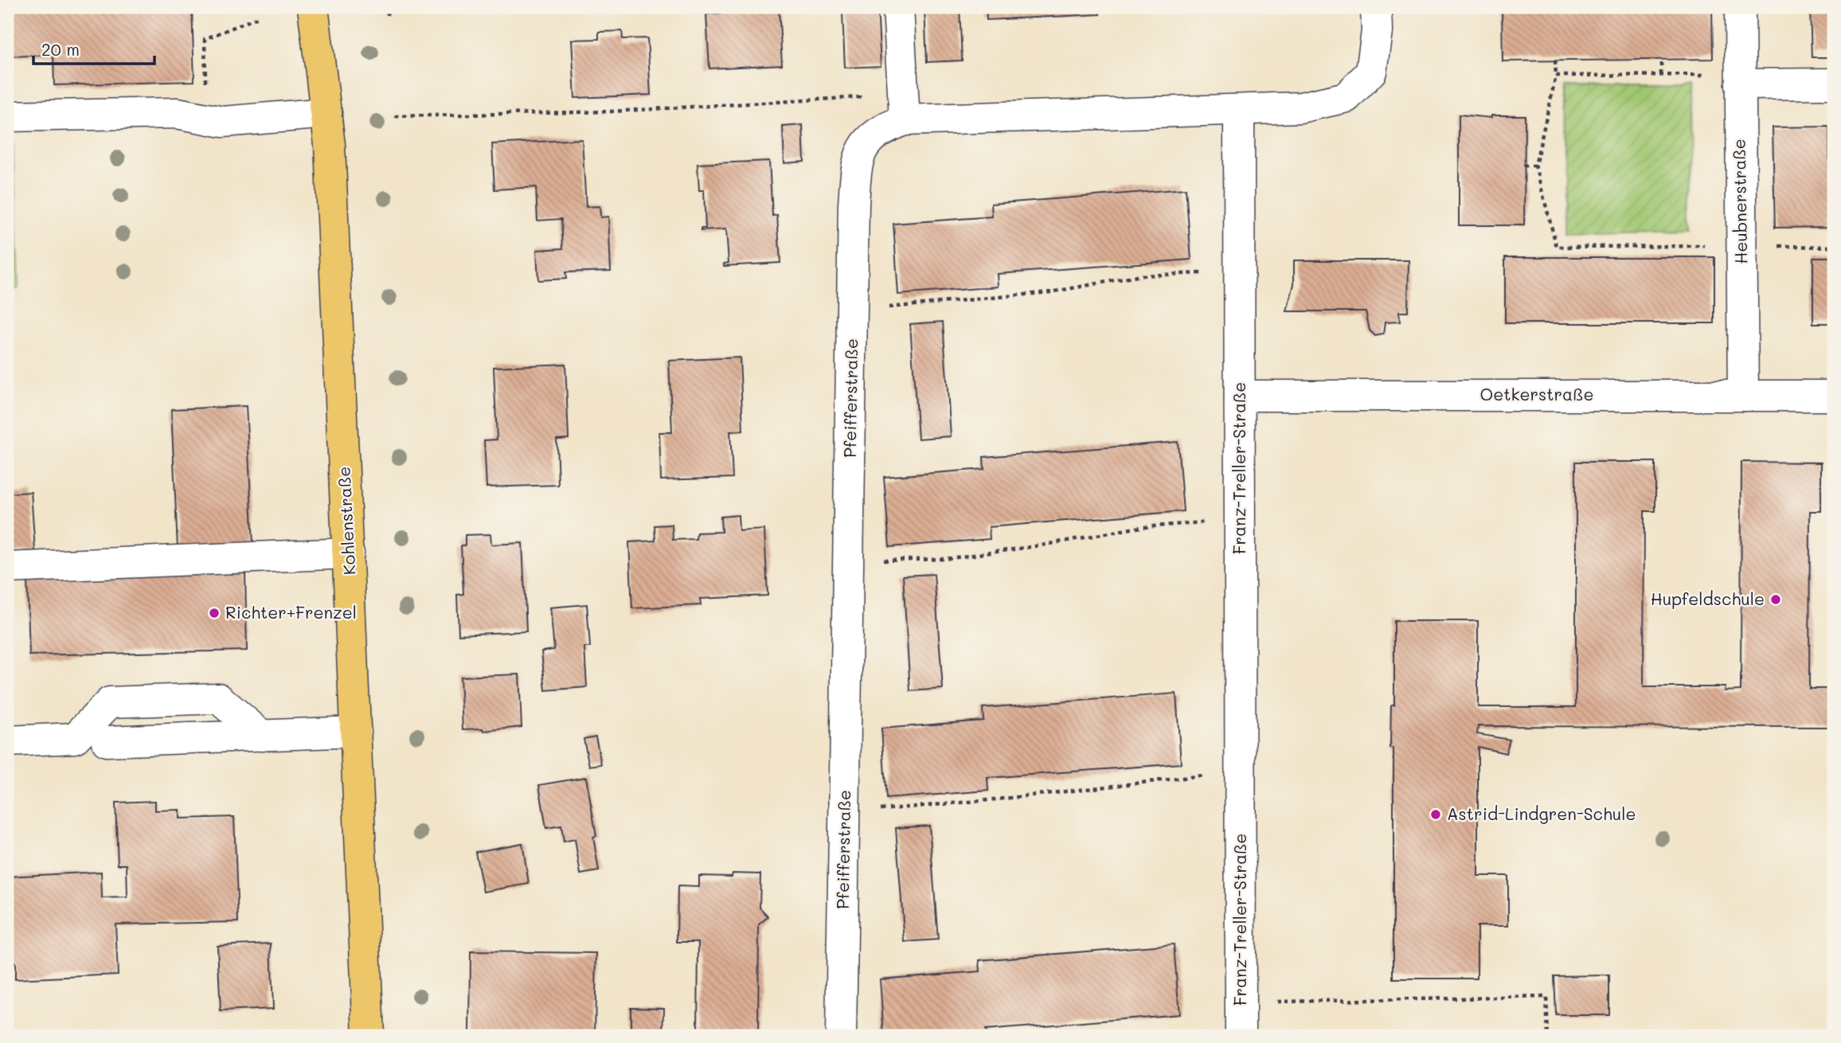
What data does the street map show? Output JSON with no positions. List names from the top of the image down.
{
  "streets": {
    "main road": ["Kohlenstraße"],
    "street": [
      "Heubnerstraße",
      "Oetkerstraße",
      "Pfeifferstraße",
      "Franz-Treller-Straße"
    ]
  },
  "crossings": [
    ["Heubnerstraße", "Oetkerstraße"],
    ["Oetkerstraße", "Franz-Treller-Straße"]
  ],
  "places": ["Hupfeldschule", "Richter+Frenzel", "Astrid-Lindgren-Schule"],
  "scale_bar": "20 m"
}
